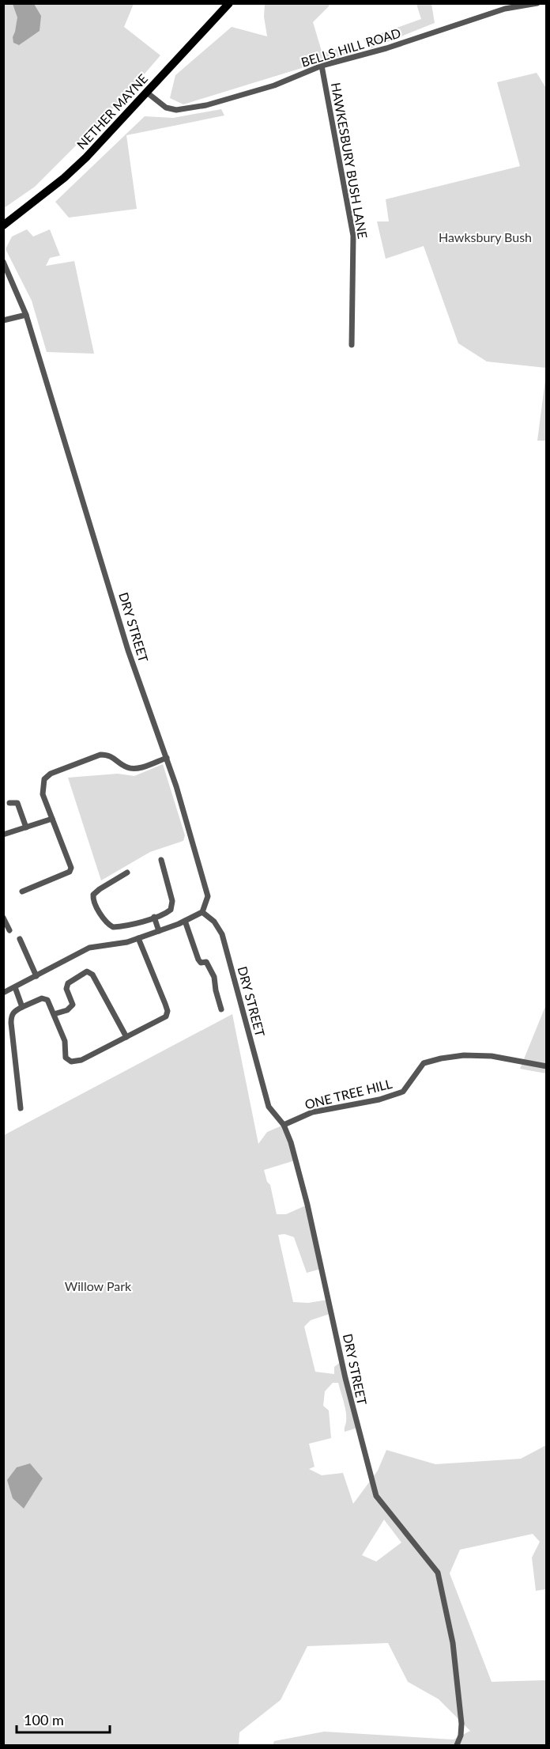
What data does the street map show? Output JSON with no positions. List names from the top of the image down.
{
  "streets": {
    "main road": ["NETHER MAYNE"],
    "street": [
      "BELLS HILL ROAD",
      "HAWKESBURY BUSH LANE",
      "DRY STREET",
      "ONE TREE HILL"
    ]
  },
  "crossings": [
    ["BELLS HILL ROAD", "NETHER MAYNE"],
    ["BELLS HILL ROAD", "HAWKESBURY BUSH LANE"],
    ["DRY STREET", "ONE TREE HILL"]
  ],
  "parks": ["Hawksbury Bush", "Willow Park"],
  "scale_bar": "100 m"
}
